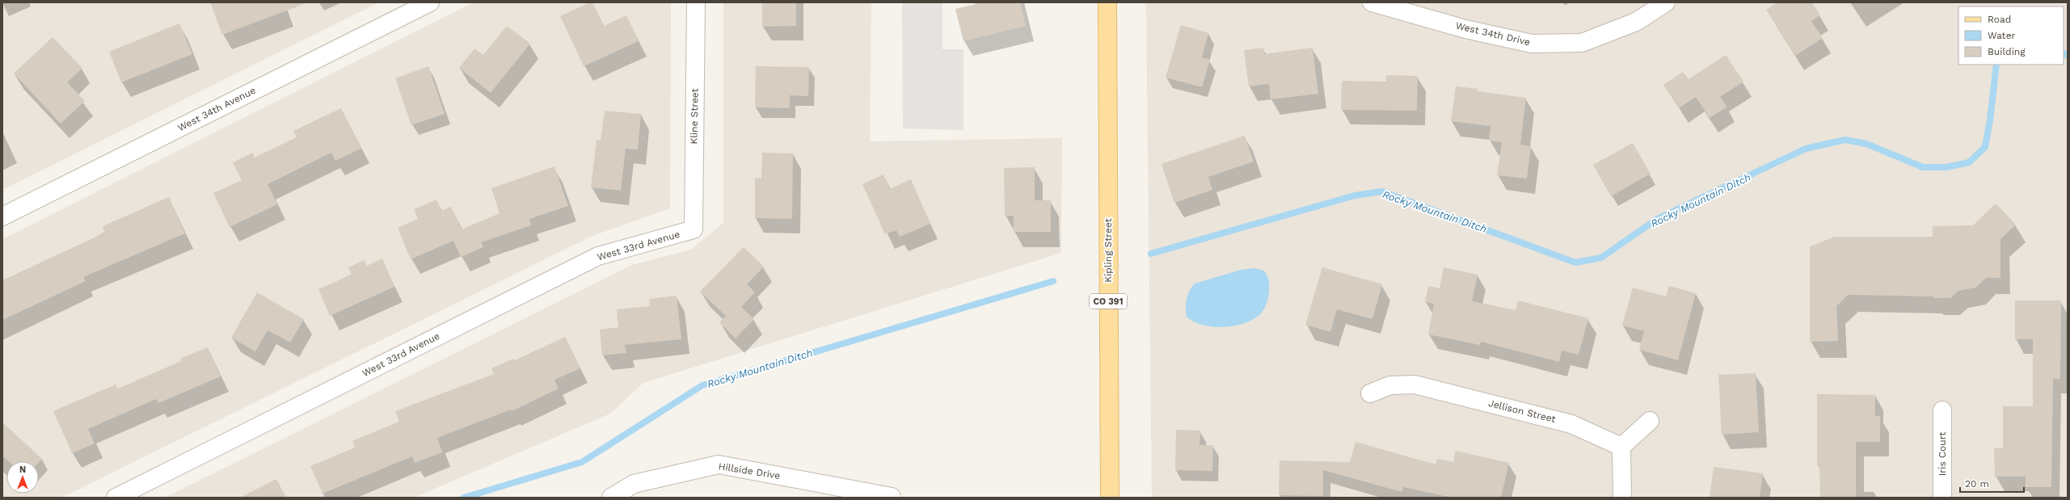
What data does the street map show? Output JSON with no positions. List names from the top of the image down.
{
  "streets": {
    "main road": ["Kipling Street", "CO 391"],
    "street": [
      "West 34th Drive",
      "West 34th Avenue",
      "Kline Street",
      "West 33rd Avenue",
      "Jellison Street",
      "Iris Court",
      "Hillside Drive"
    ]
  },
  "crossings": [
    ["Kline Street", "West 33rd Avenue"]
  ],
  "water": ["Rocky Mountain Ditch"],
  "legend": ["Road", "Water", "Building"],
  "scale_bar": "20 m",
  "north": "top"
}
